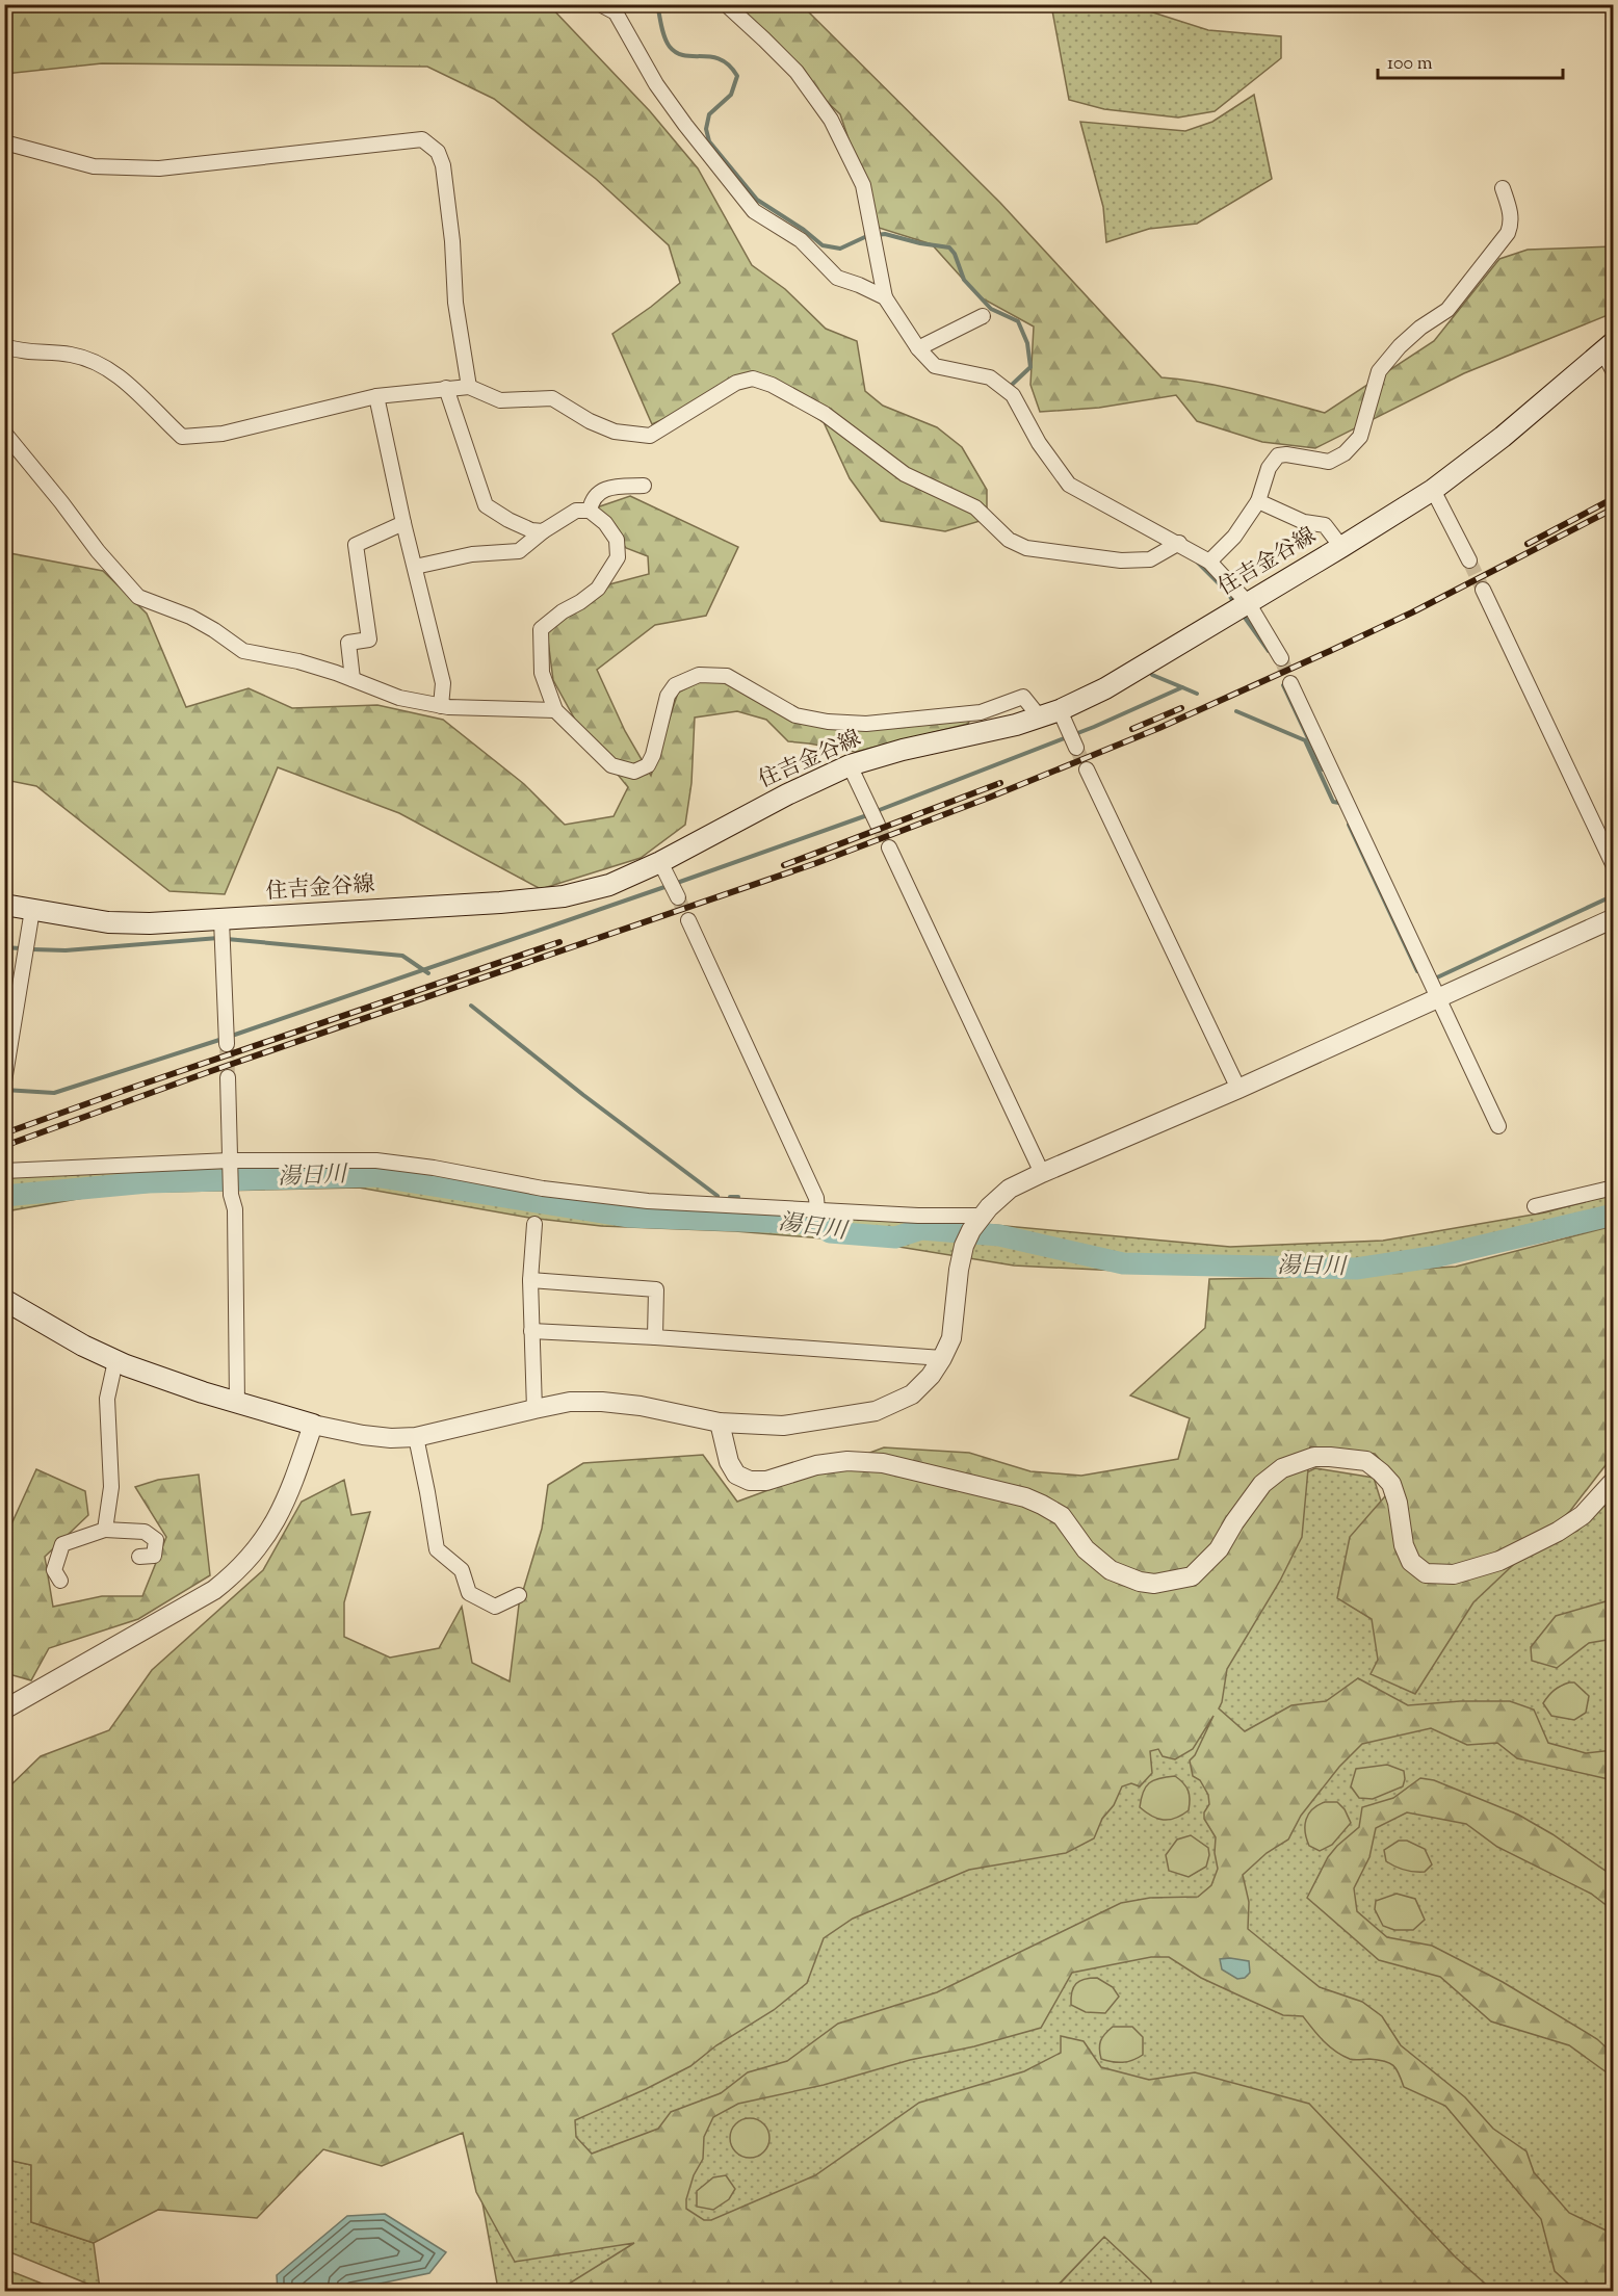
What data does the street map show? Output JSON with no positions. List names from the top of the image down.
{
  "streets": {
    "main road": ["住吉金谷線"]
  },
  "water": ["湯日川"],
  "scale_bar": "100 m"
}
